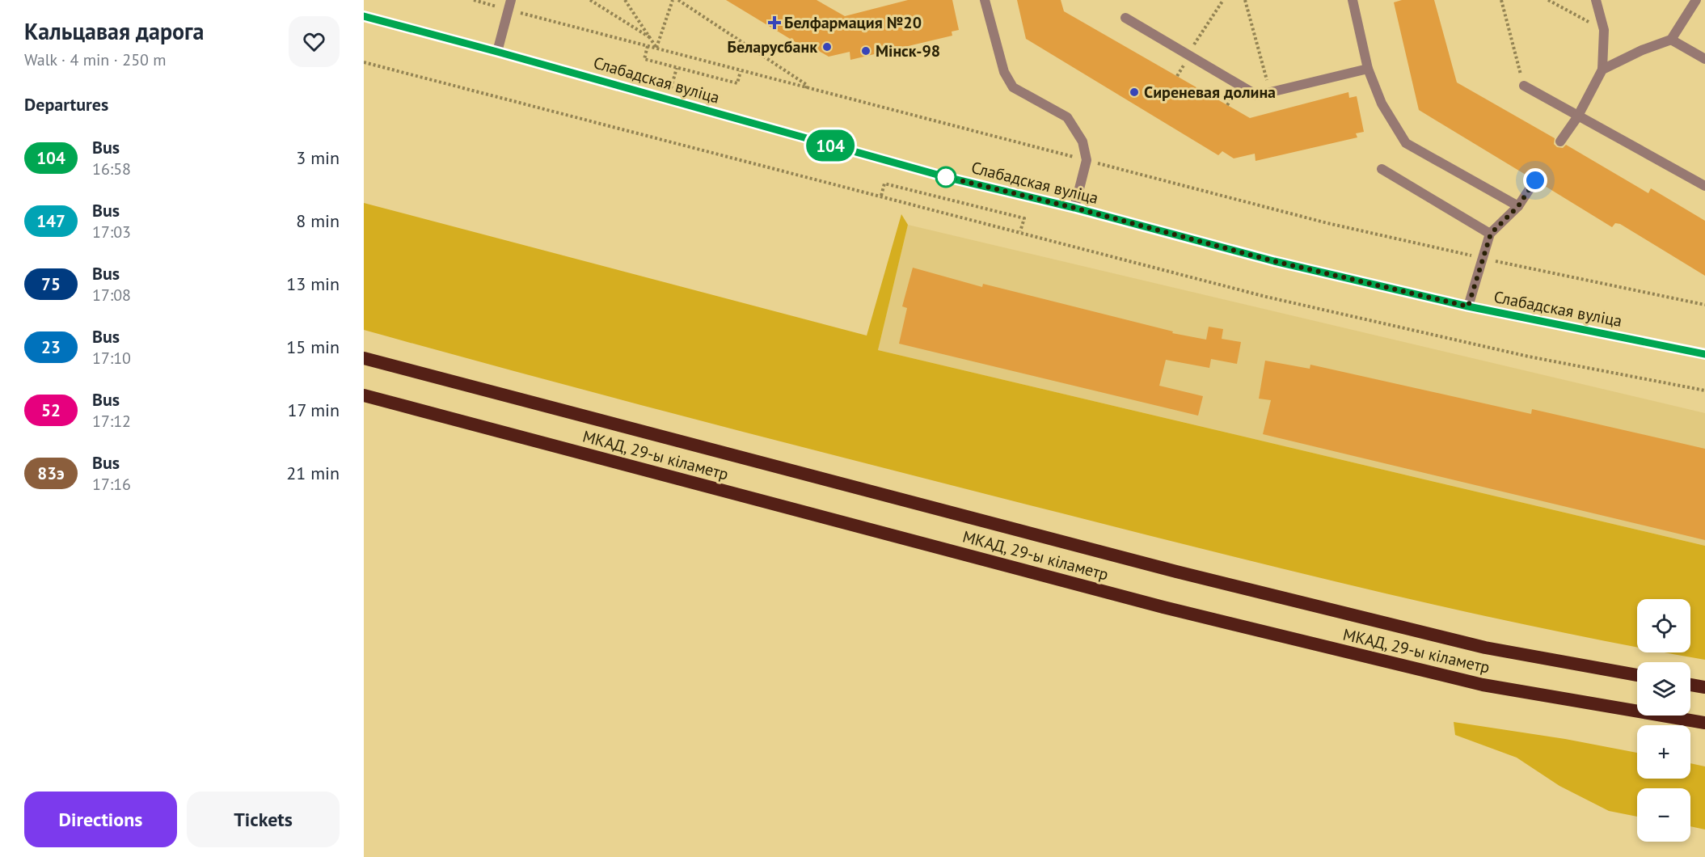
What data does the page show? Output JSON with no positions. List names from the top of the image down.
{
  "streets": {
    "highway": ["МКАД, 29-ы кіламетр"],
    "main road": ["Слабадская вуліца"]
  },
  "places": {
    "health": ["Белфармация №20"],
    "other": ["Беларусбанк", "Мінск-98", "Сиреневая долина"]
  },
  "lines": ["bus line 104"],
  "page": {
    "heading": [
      ["Кальцавая дарога", "Walk · 4 min · 250 m"],
      "Departures"
    ],
    "on_map": "104",
    "list": [
      {
        "mark": "104",
        "name": "Bus",
        "note": "16:58",
        "value": "3 min"
      },
      {
        "mark": "147",
        "name": "Bus",
        "note": "17:03",
        "value": "8 min"
      },
      {
        "mark": "75",
        "name": "Bus",
        "note": "17:08",
        "value": "13 min"
      },
      {
        "mark": "23",
        "name": "Bus",
        "note": "17:10",
        "value": "15 min"
      },
      {
        "mark": "52",
        "name": "Bus",
        "note": "17:12",
        "value": "17 min"
      },
      {
        "mark": "83э",
        "name": "Bus",
        "note": "17:16",
        "value": "21 min"
      }
    ],
    "map_buttons": ["+", "−"],
    "buttons": ["Directions", "Tickets"]
  }
}
